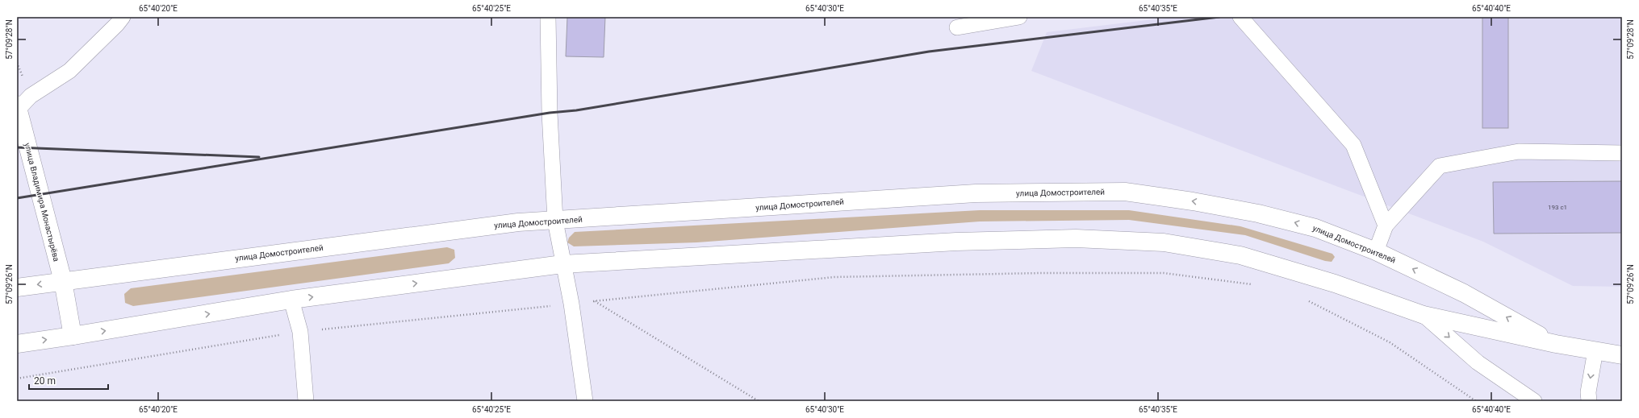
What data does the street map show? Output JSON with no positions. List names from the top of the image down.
{
  "streets": {
    "main road": ["улица Домостроителей", "улица Владимира Монастырёва"]
  },
  "crossings": [
    ["улица Домостроителей", "улица Владимира Монастырёва"]
  ],
  "house_numbers": ["193 с1"],
  "scale_bar": "20 m",
  "coordinates": [
    "65°40'20\"E",
    "65°40'25\"E",
    "65°40'30\"E",
    "65°40'35\"E",
    "65°40'40\"E",
    "57°09'28\"N",
    "57°09'26\"N"
  ]
}
